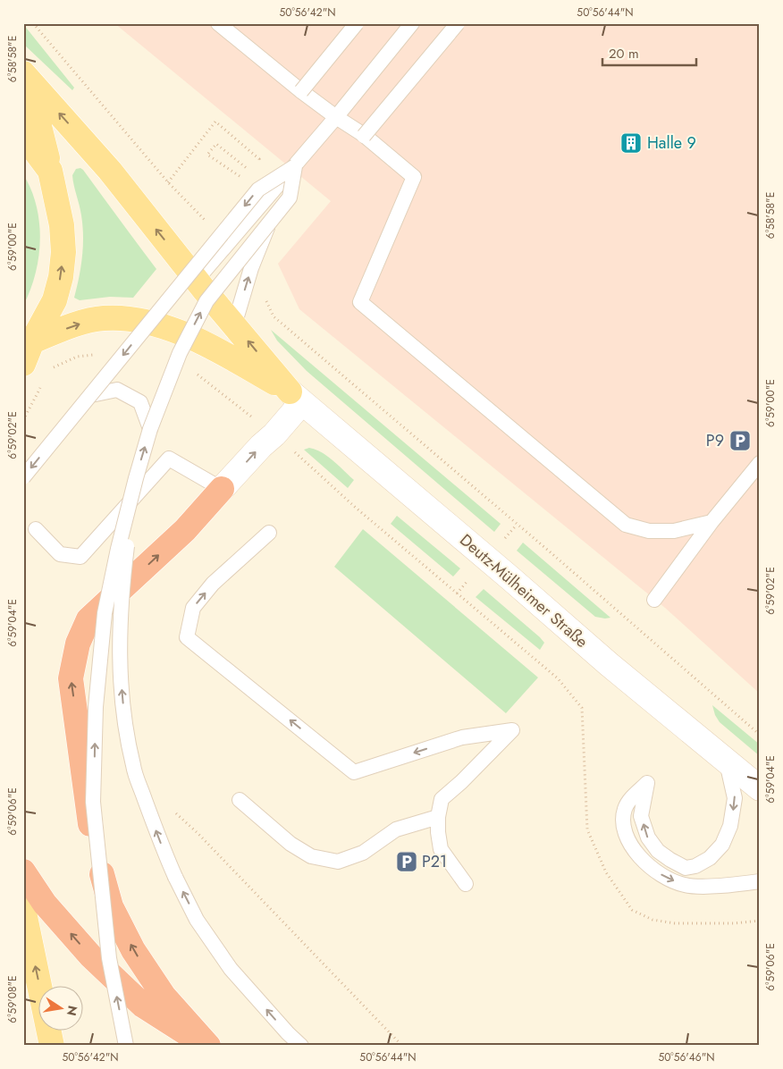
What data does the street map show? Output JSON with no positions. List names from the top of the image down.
{
  "streets": {
    "street": ["Deutz-Mülheimer Straße"]
  },
  "places": {
    "building": ["Halle 9"],
    "parking": ["P9", "P21"]
  },
  "scale_bar": "20 m",
  "north": "right",
  "coordinates": [
    "50°56'42\"N",
    "50°56'44\"N",
    "6°58'58\"E",
    "6°59'00\"E",
    "6°59'02\"E",
    "6°59'04\"E",
    "6°59'06\"E",
    "6°59'08\"E",
    "50°56'46\"N"
  ]
}
